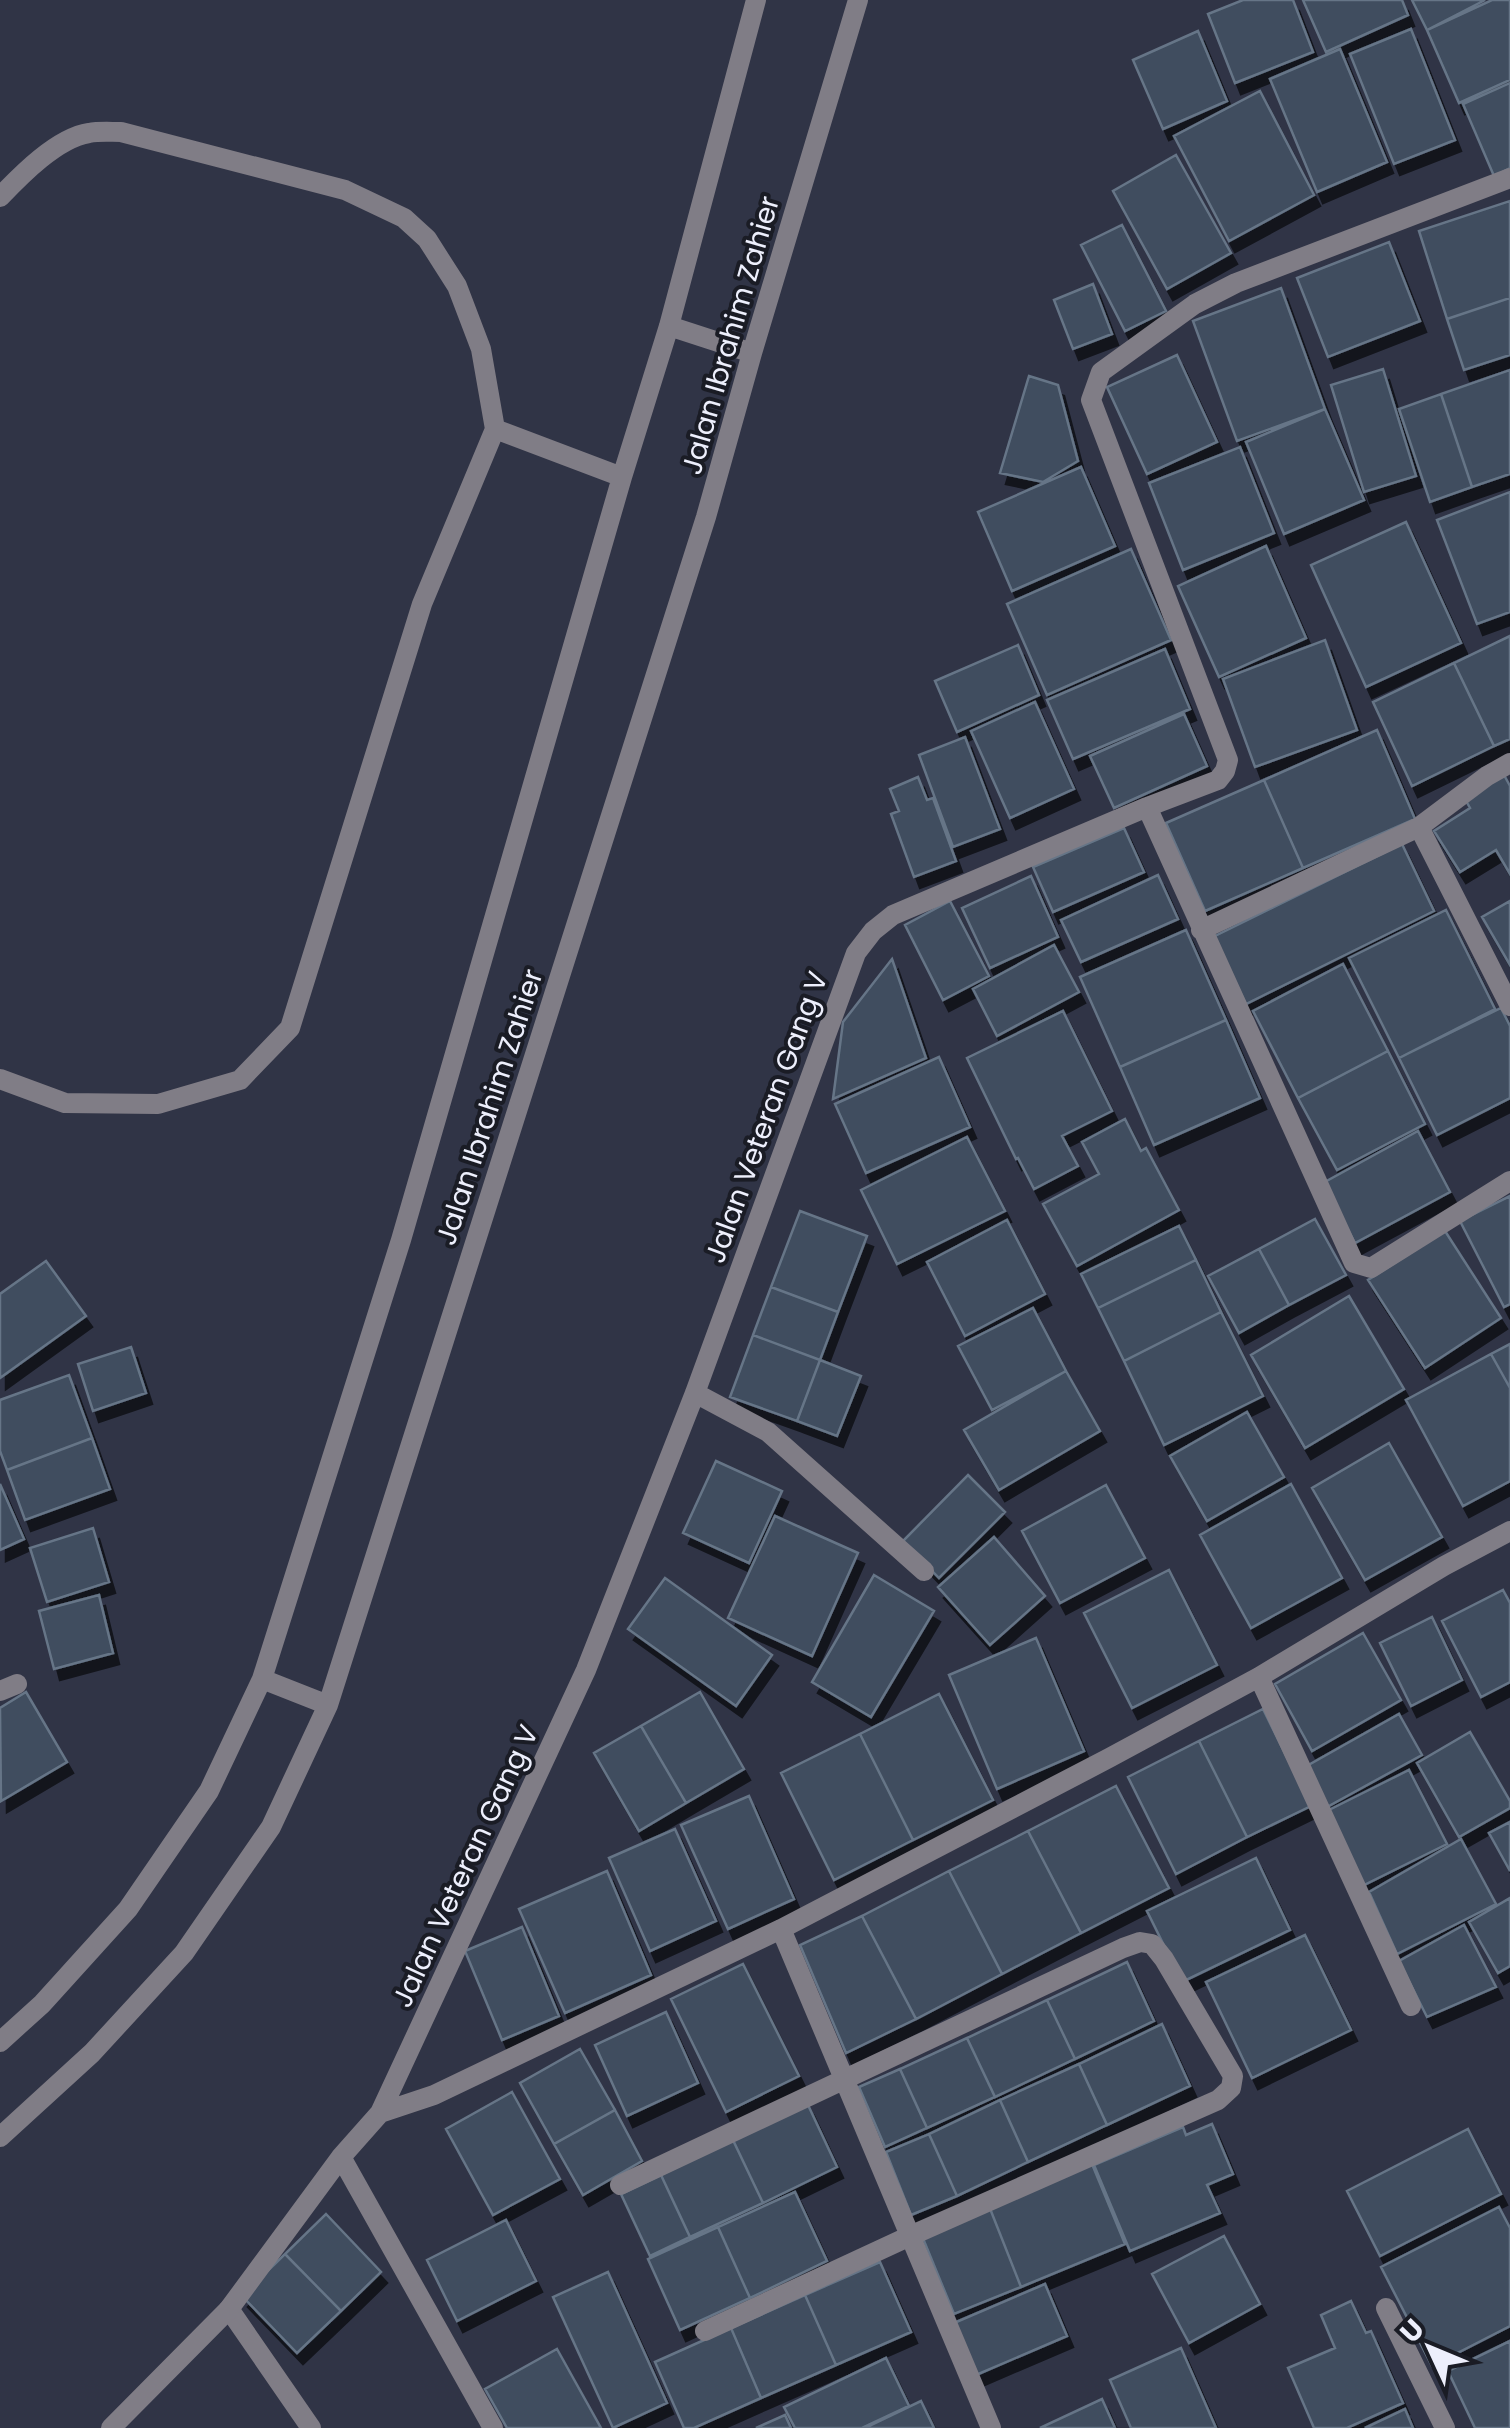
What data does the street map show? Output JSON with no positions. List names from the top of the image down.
{
  "streets": {
    "street": ["Jalan Ibrahim Zahier", "Jalan Veteran Gang V"]
  },
  "north": "top left"
}
